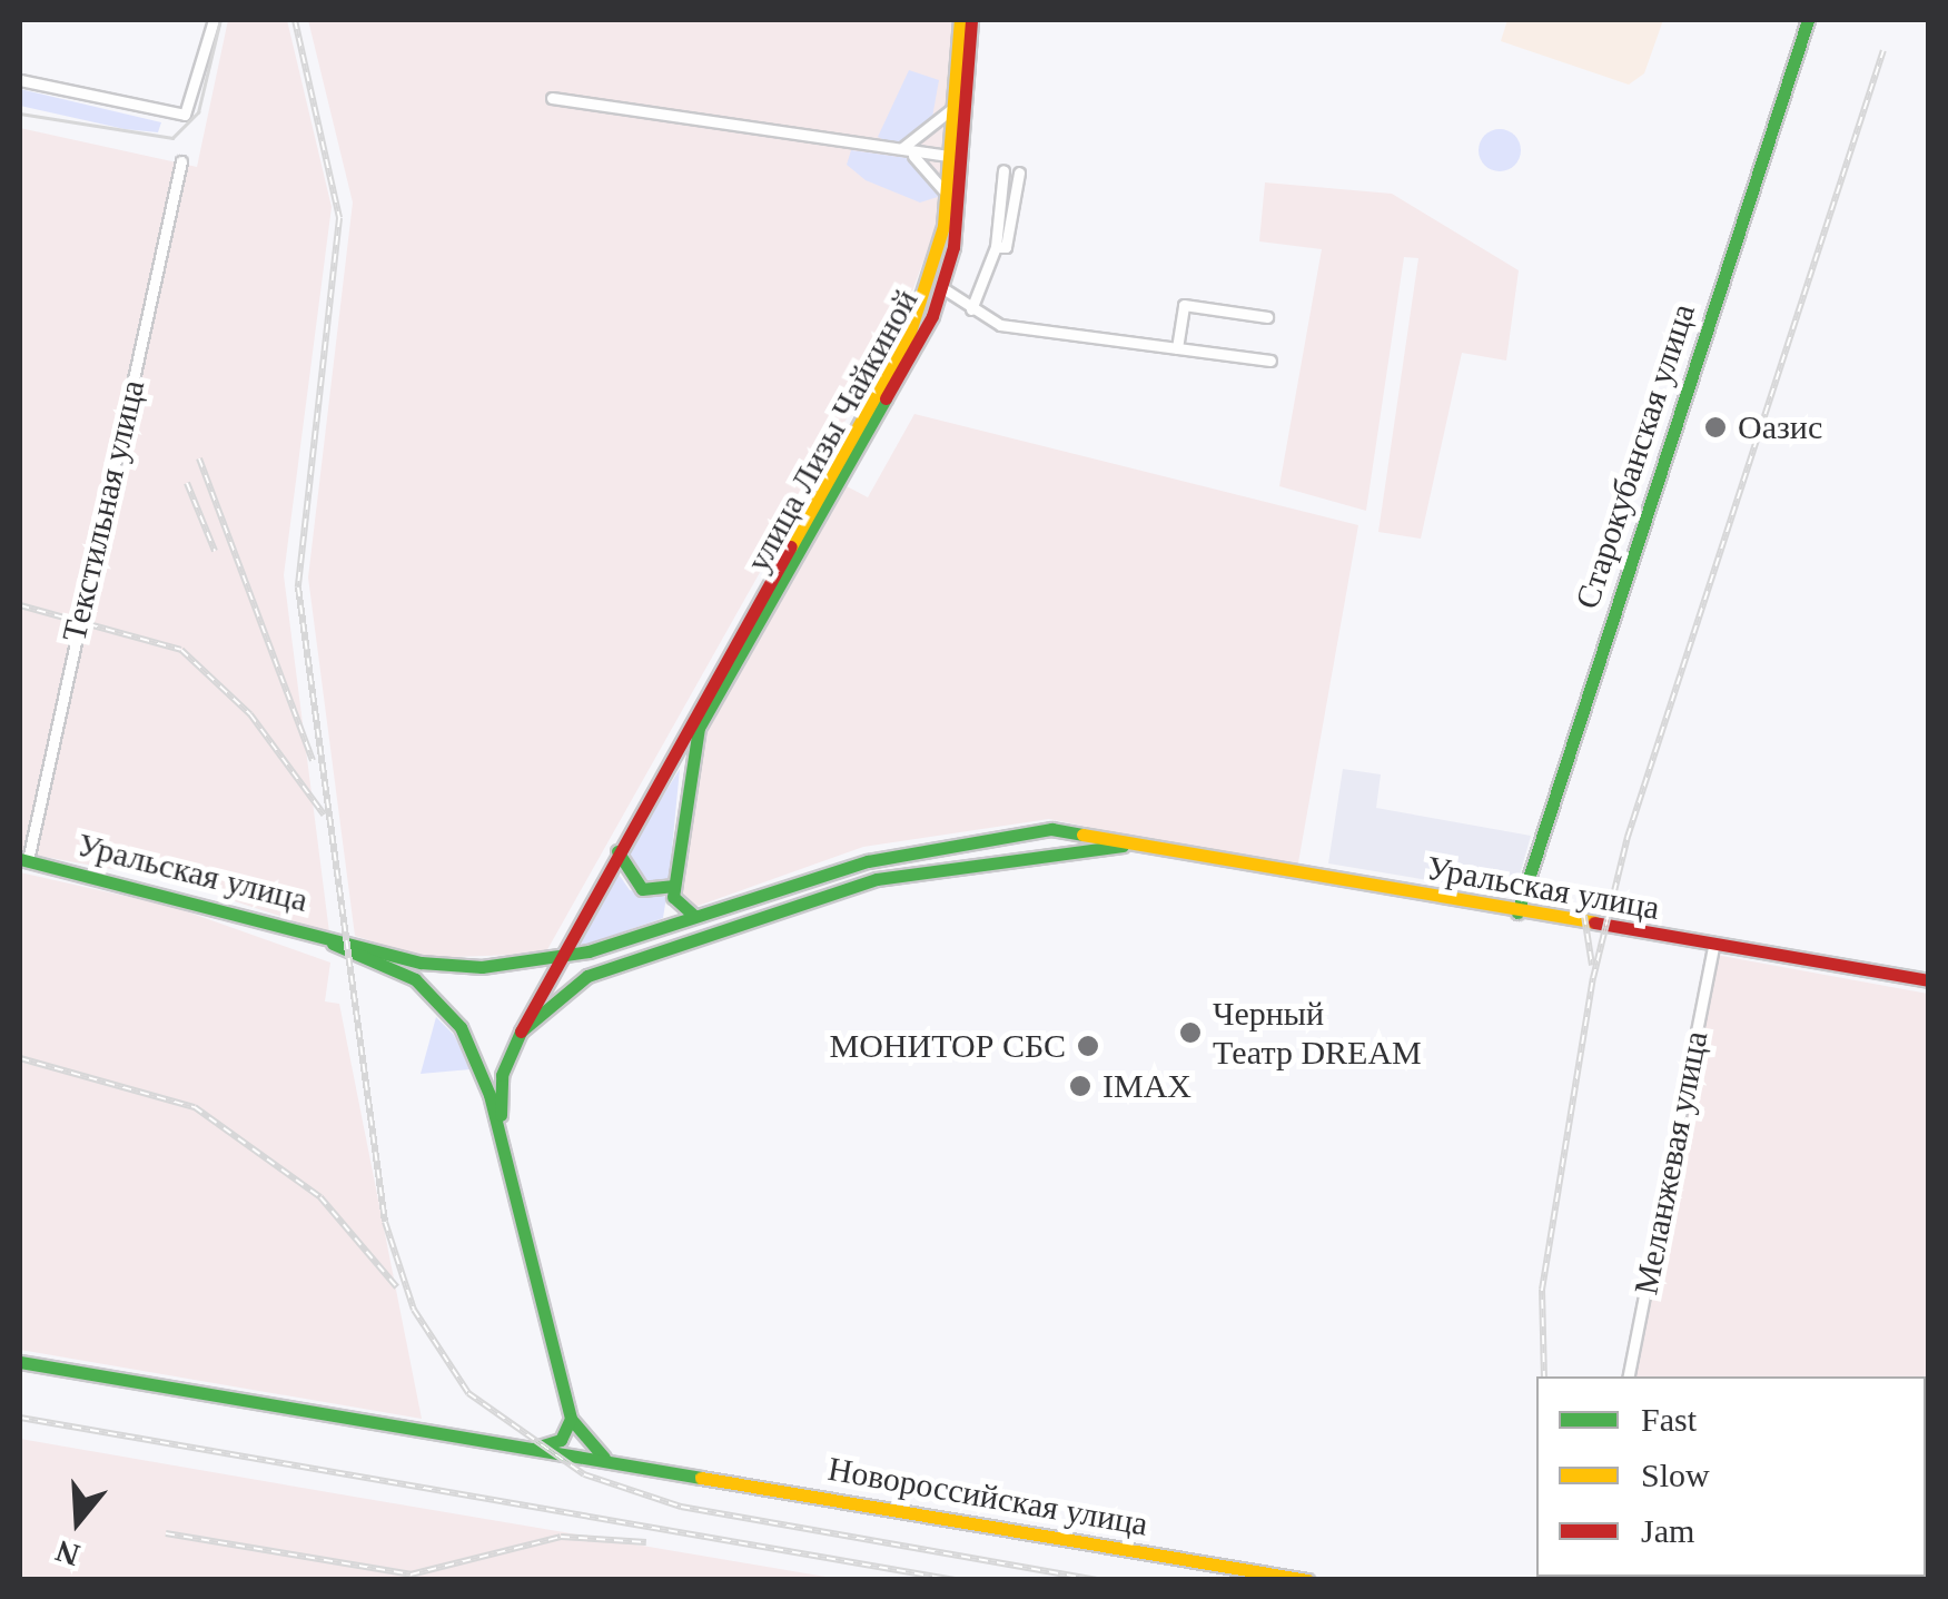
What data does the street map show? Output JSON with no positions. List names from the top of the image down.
{
  "streets": {
    "main road": [
      "улица Лизы Чайкиной",
      "Старокубанская улица",
      "Уральская улица",
      "Новороссийская улица"
    ],
    "street": ["Текстильная улица", "Меланжевая улица"]
  },
  "crossings": [
    ["Старокубанская улица", "Уральская улица"],
    ["Текстильная улица", "Уральская улица"],
    ["Уральская улица", "Меланжевая улица"],
    ["Уральская улица", "Новороссийская улица"]
  ],
  "places": [
    "Оазис",
    "Черный Театр DREAM",
    "МОНИТОР СБС",
    "IMAX"
  ],
  "legend": ["Fast", "Slow", "Jam"],
  "north": "bottom"
}
